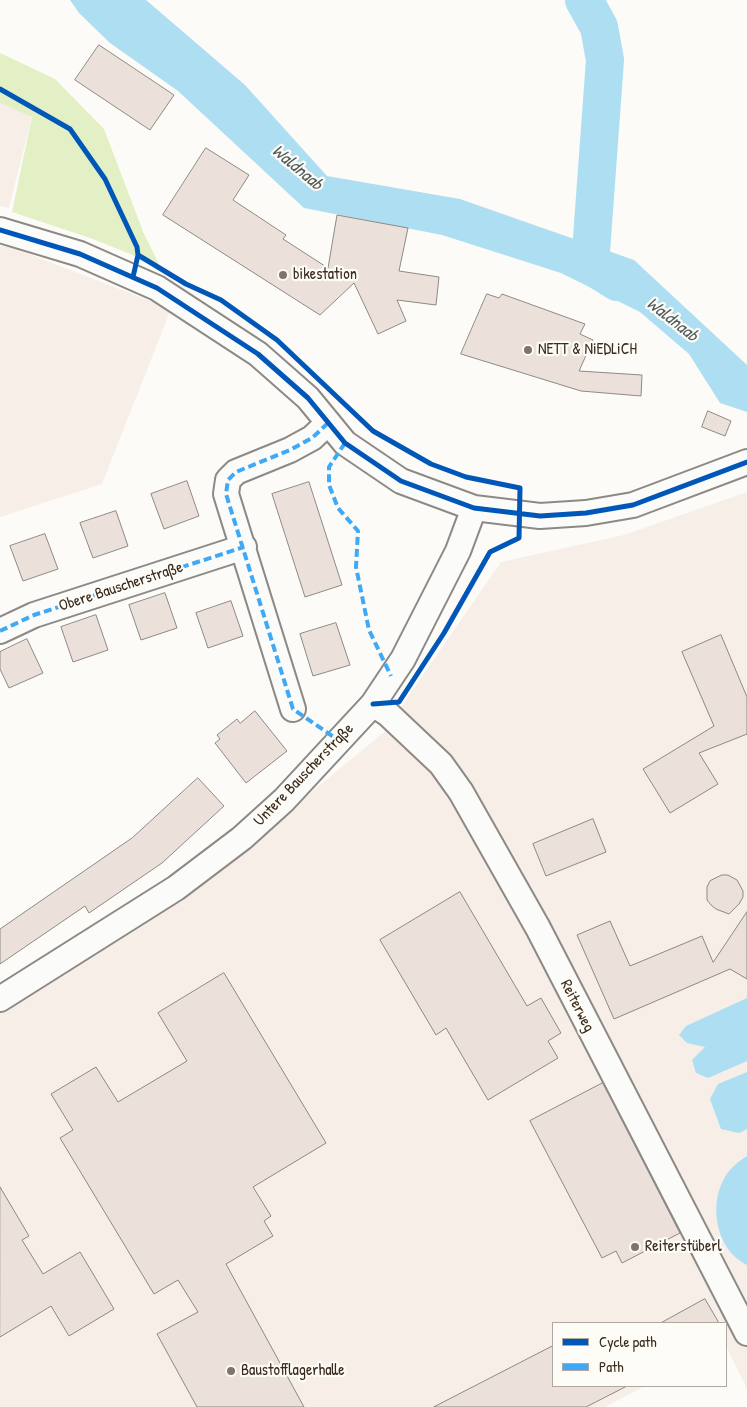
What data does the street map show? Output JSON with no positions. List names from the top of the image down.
{
  "streets": {
    "street": ["Obere Bauscherstraße", "Untere Bauscherstraße", "Reiterweg"]
  },
  "crossings": [
    ["Untere Bauscherstraße", "Reiterweg"]
  ],
  "water": ["Waldnaab"],
  "places": [
    "bikestation",
    "NETT & NiEDLiCH",
    "Reiterstüberl",
    "Baustofflagerhalle"
  ],
  "legend": ["Cycle path", "Path"]
}
